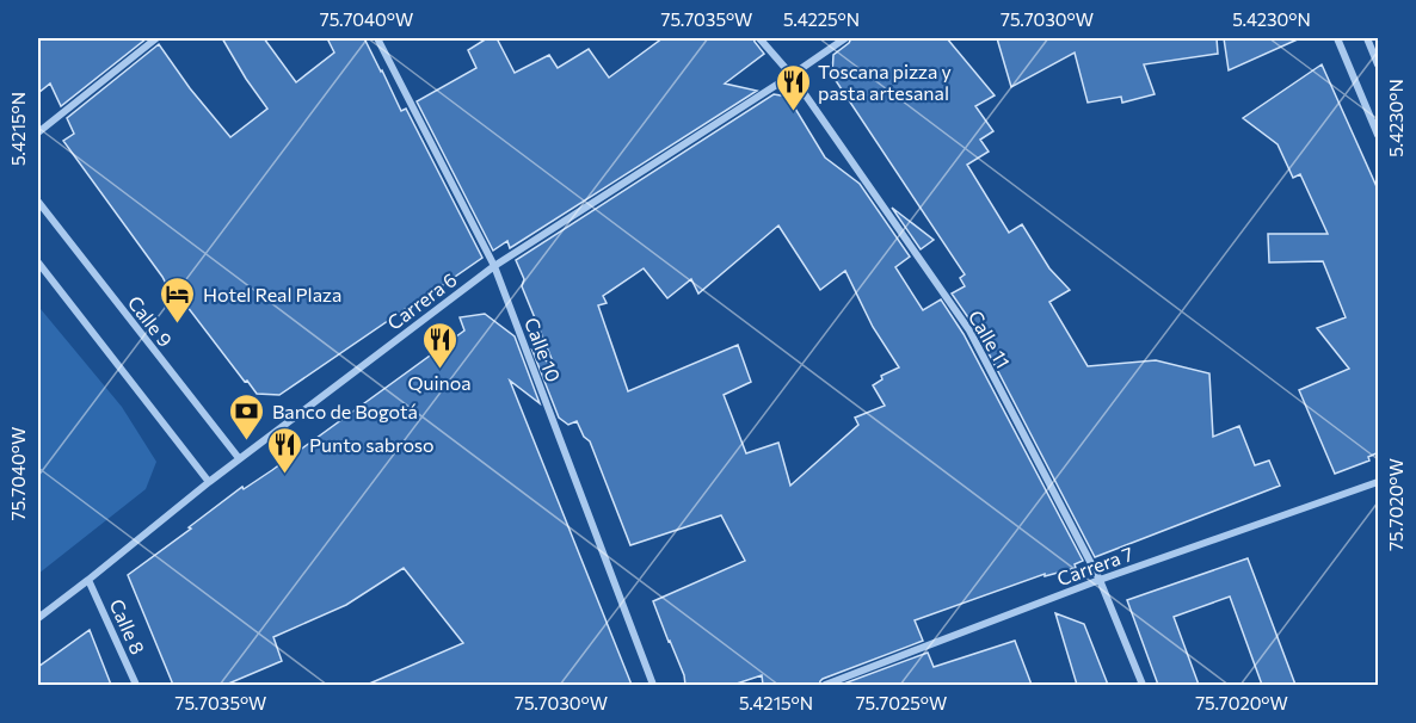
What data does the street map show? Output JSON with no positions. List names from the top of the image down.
{
  "streets": {
    "street": [
      "Carrera 6",
      "Calle 9",
      "Calle 11",
      "Calle 10",
      "Carrera 7",
      "Calle 8"
    ]
  },
  "crossings": [
    ["Carrera 6", "Calle 9"],
    ["Carrera 6", "Calle 11"],
    ["Carrera 6", "Calle 10"],
    ["Carrera 6", "Calle 8"],
    ["Calle 11", "Carrera 7"]
  ],
  "places": {
    "restaurant": ["Toscana pizza y pasta artesanal", "Quinoa", "Punto sabroso"],
    "hotel": ["Hotel Real Plaza"],
    "bank": ["Banco de Bogotá"]
  },
  "coordinates": [
    "75.7040°W",
    "75.7035°W",
    "5.4225°N",
    "75.7030°W",
    "5.4230°N",
    "5.4215°N",
    "75.7020°W",
    "75.7025°W"
  ]
}
